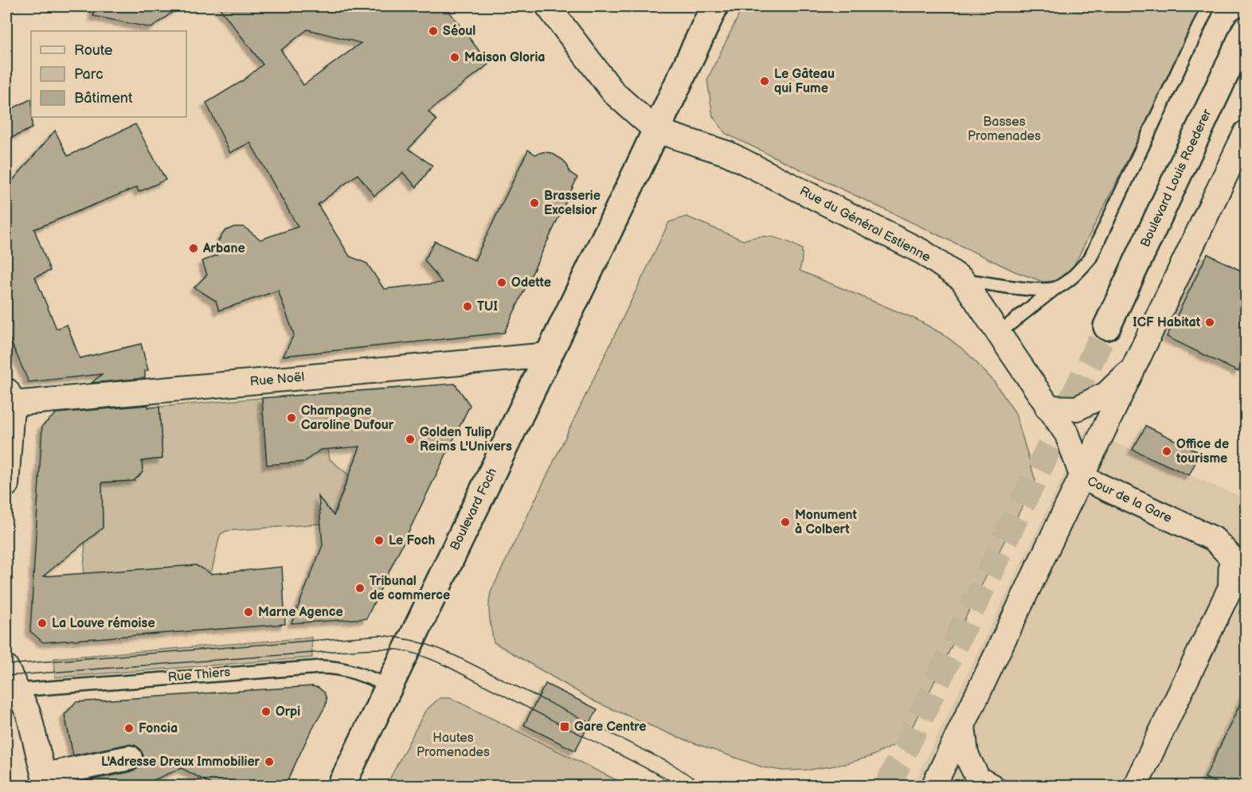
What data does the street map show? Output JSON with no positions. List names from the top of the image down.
{
  "streets": {
    "main road": ["Boulevard Louis Roederer", "Boulevard Foch"],
    "street": ["Rue du Général Estienne", "Rue Noël", "Cour de la Gare"],
    "lane": ["Rue Thiers"]
  },
  "crossings": [
    ["Rue du Général Estienne", "Cour de la Gare"],
    ["Rue du Général Estienne", "Boulevard Foch"],
    ["Rue Noël", "Boulevard Foch"],
    ["Boulevard Foch", "Rue Thiers"]
  ],
  "parks": ["Basses Promenades", "Hautes Promenades"],
  "places": {
    "other": [
      "Séoul",
      "Maison Gloria",
      "Le Gâteau qui Fume",
      "Brasserie Excelsior",
      "Arbane",
      "Odette",
      "TUI",
      "ICF Habitat",
      "Champagne Caroline Dufour",
      "Golden Tulip Reims L'Univers",
      "Office de tourisme",
      "Monument à Colbert",
      "Le Foch",
      "Tribunal de commerce",
      "Marne Agence",
      "La Louve rémoise",
      "Orpi",
      "Foncia",
      "L'Adresse Dreux Immobilier"
    ],
    "transit": ["Gare Centre"]
  },
  "legend": ["Route", "Parc", "Bâtiment"]
}
